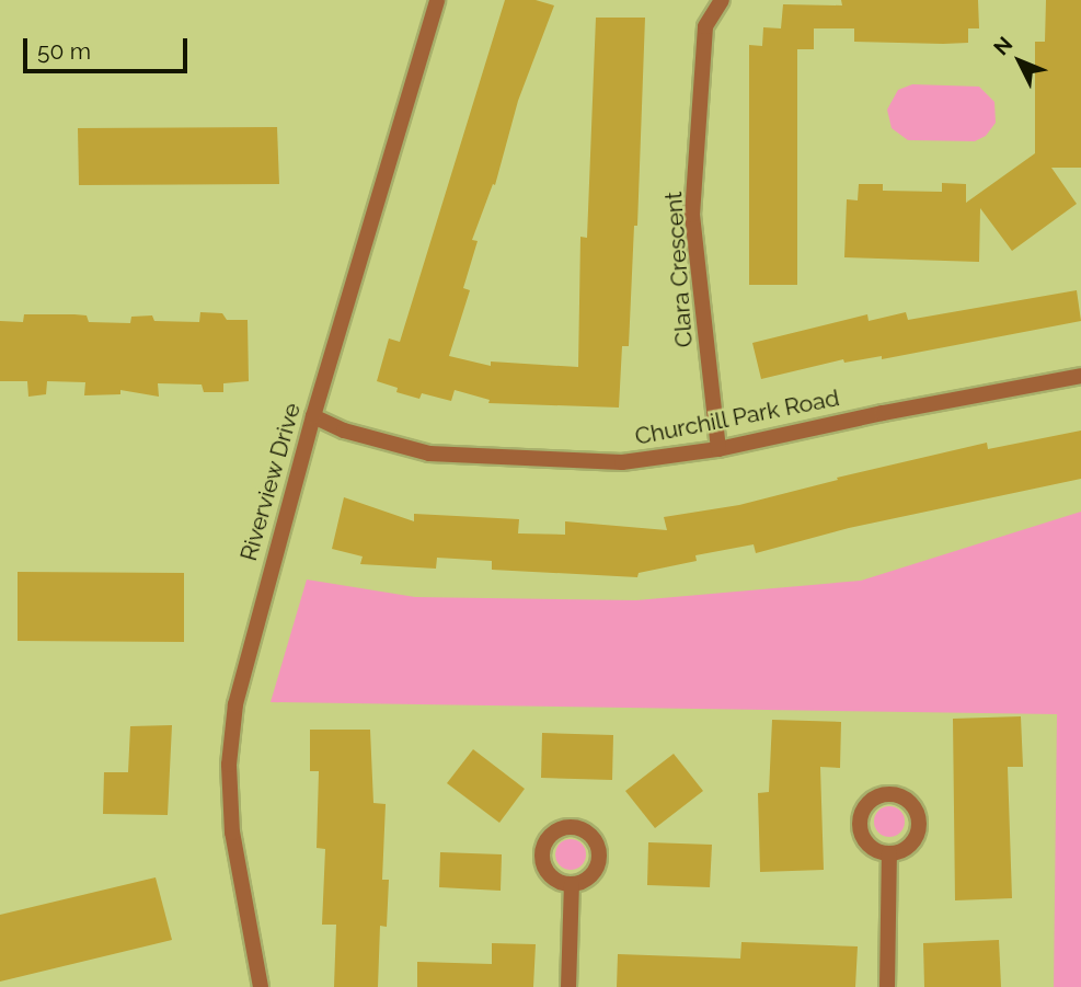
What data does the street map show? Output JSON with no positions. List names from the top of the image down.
{
  "streets": {
    "street": ["Clara Crescent", "Churchill Park Road", "Riverview Drive"]
  },
  "crossings": [
    ["Clara Crescent", "Churchill Park Road"],
    ["Churchill Park Road", "Riverview Drive"]
  ],
  "scale_bar": "50 m",
  "north": "top left"
}
